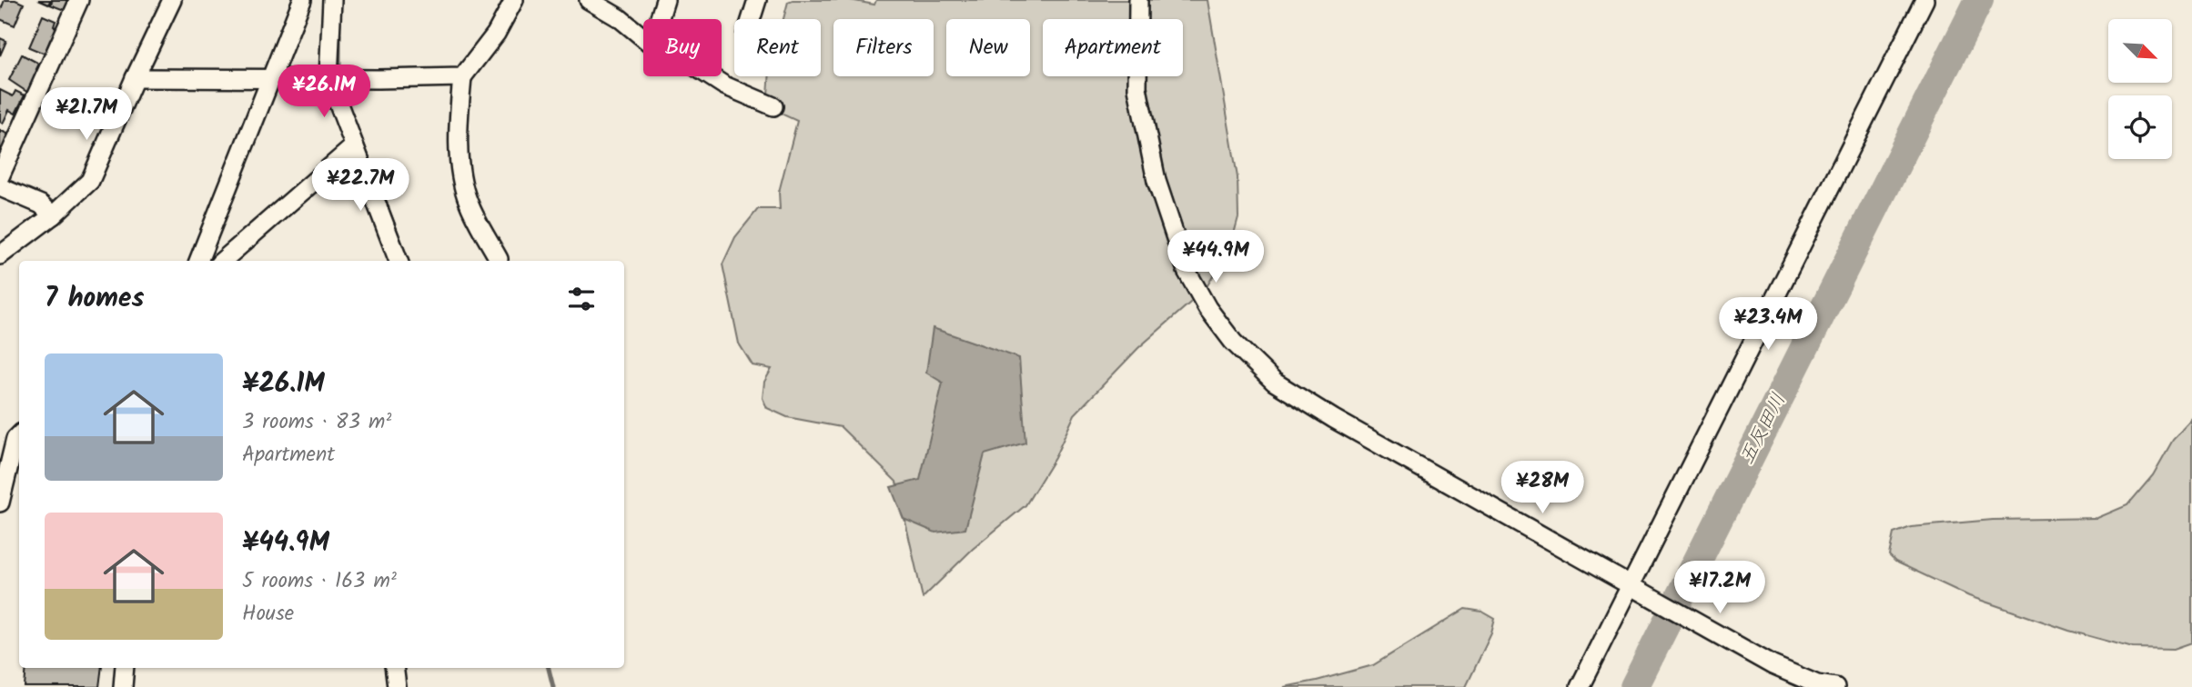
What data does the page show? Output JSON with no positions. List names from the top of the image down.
{
  "water": ["五反田川"],
  "north": "bottom right",
  "page": {
    "chip": [
      "Buy",
      "Rent",
      "Filters",
      "New",
      "Apartment"
    ],
    "price": [
      "¥26.1M",
      "¥21.7M",
      "¥22.7M",
      "¥44.9M",
      "¥23.4M",
      "¥28M",
      "¥17.2M"
    ],
    "heading": "7 homes",
    "list": [
      {
        "name": "¥26.1M",
        "note": "3 rooms · 83 m² · Apartment"
      },
      {
        "name": "¥44.9M",
        "note": "5 rooms · 163 m² · House"
      }
    ]
  }
}
